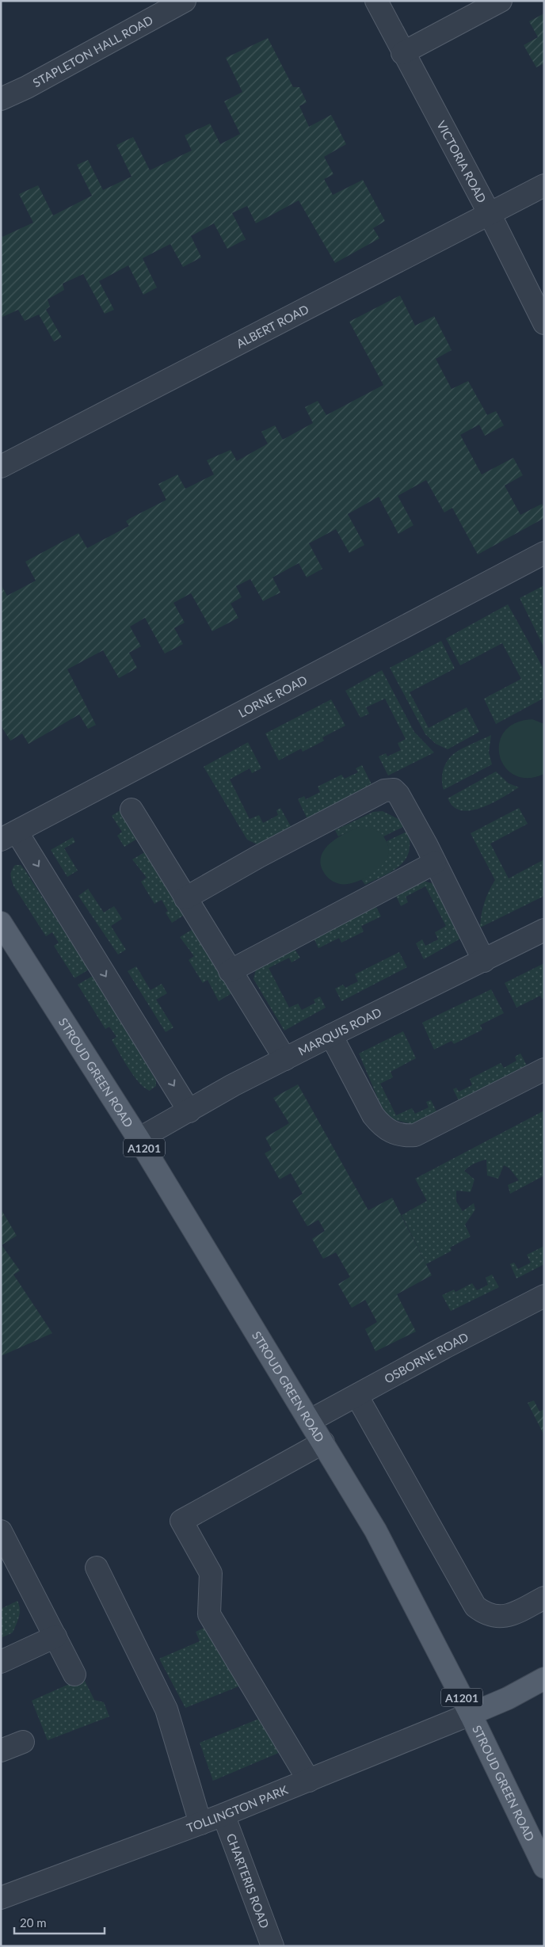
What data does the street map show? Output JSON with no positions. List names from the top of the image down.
{
  "streets": {
    "main road": ["STROUD GREEN ROAD", "A1201"],
    "street": [
      "STAPLETON HALL ROAD",
      "VICTORIA ROAD",
      "ALBERT ROAD",
      "LORNE ROAD",
      "MARQUIS ROAD",
      "OSBORNE ROAD",
      "TOLLINGTON PARK",
      "CHARTERIS ROAD"
    ]
  },
  "crossings": [
    ["VICTORIA ROAD", "ALBERT ROAD"],
    ["MARQUIS ROAD", "STROUD GREEN ROAD"],
    ["STROUD GREEN ROAD", "OSBORNE ROAD"],
    ["STROUD GREEN ROAD", "TOLLINGTON PARK"],
    ["TOLLINGTON PARK", "CHARTERIS ROAD"]
  ],
  "scale_bar": "20 m"
}
